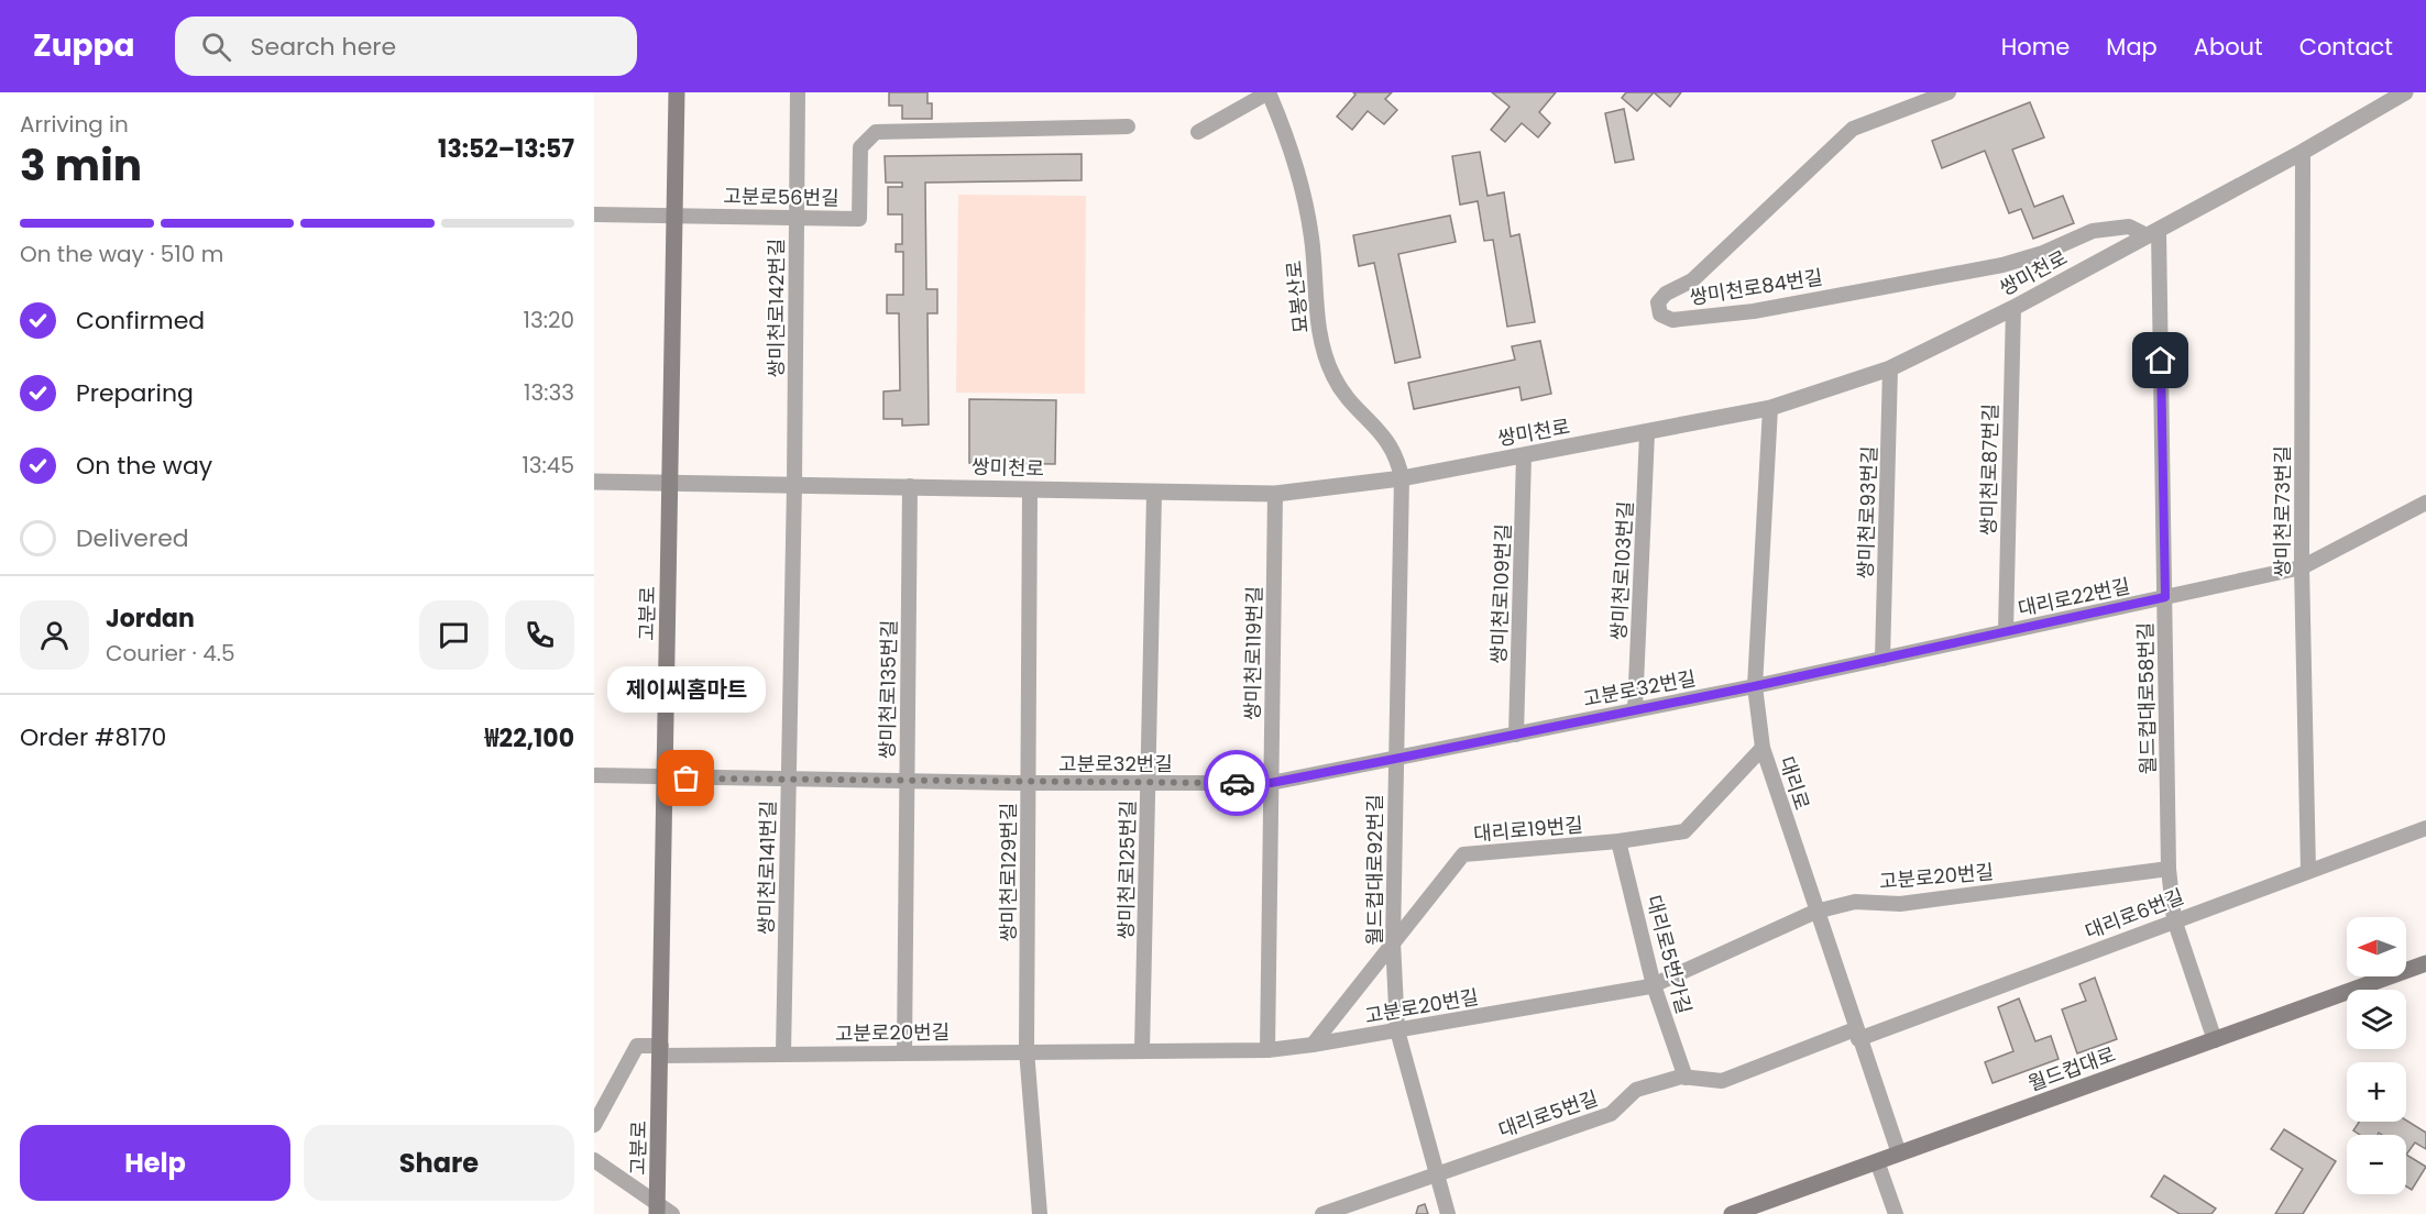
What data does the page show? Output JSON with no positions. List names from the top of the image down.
{
  "streets": {
    "main road": ["고분로", "월드컵대로"],
    "street": [
      "고분로56번길",
      "쌍미천로",
      "쌍미천로84번길",
      "묘봉산로",
      "쌍미천로142번길",
      "쌍미천로87번길",
      "쌍미천로73번길",
      "쌍미천로93번길",
      "쌍미천로103번길",
      "쌍미천로109번길",
      "대리로22번길",
      "쌍미천로119번길",
      "고분로32번길",
      "쌍미천로135번길",
      "월드컵대로58번길",
      "대리로",
      "대리로19번길",
      "쌍미천로141번길",
      "쌍미천로125번길",
      "월드컵대로92번길",
      "쌍미천로129번길",
      "고분로20번길",
      "대리로6번길",
      "대리로5번가길",
      "대리로5번길"
    ]
  },
  "crossings": [
    ["고분로56번길", "쌍미천로142번길"],
    ["고분로56번길", "고분로"],
    ["쌍미천로", "쌍미천로84번길"],
    ["쌍미천로", "묘봉산로"],
    ["쌍미천로", "쌍미천로142번길"],
    ["쌍미천로", "쌍미천로87번길"],
    ["쌍미천로", "쌍미천로73번길"],
    ["쌍미천로", "쌍미천로93번길"],
    ["쌍미천로", "쌍미천로103번길"],
    ["쌍미천로", "쌍미천로109번길"],
    ["쌍미천로", "고분로"],
    ["쌍미천로", "쌍미천로119번길"],
    ["쌍미천로", "쌍미천로135번길"],
    ["쌍미천로", "월드컵대로58번길"],
    ["쌍미천로", "대리로"],
    ["쌍미천로", "쌍미천로141번길"],
    ["쌍미천로", "쌍미천로125번길"],
    ["쌍미천로", "월드컵대로92번길"],
    ["쌍미천로", "쌍미천로129번길"],
    ["쌍미천로84번길", "월드컵대로58번길"],
    ["묘봉산로", "월드컵대로92번길"],
    ["쌍미천로142번길", "쌍미천로141번길"],
    ["쌍미천로87번길", "대리로22번길"],
    ["쌍미천로73번길", "대리로22번길"],
    ["쌍미천로73번길", "대리로6번길"],
    ["쌍미천로93번길", "대리로22번길"],
    ["쌍미천로103번길", "고분로32번길"],
    ["쌍미천로109번길", "고분로32번길"],
    ["대리로22번길", "고분로32번길"],
    ["대리로22번길", "월드컵대로58번길"],
    ["대리로22번길", "대리로"],
    ["고분로", "고분로32번길"],
    ["고분로", "고분로20번길"],
    ["쌍미천로119번길", "고분로32번길"],
    ["쌍미천로119번길", "고분로20번길"],
    ["고분로32번길", "쌍미천로135번길"],
    ["고분로32번길", "대리로"],
    ["고분로32번길", "쌍미천로141번길"],
    ["고분로32번길", "쌍미천로125번길"],
    ["고분로32번길", "월드컵대로92번길"],
    ["고분로32번길", "쌍미천로129번길"],
    ["쌍미천로135번길", "고분로20번길"],
    ["월드컵대로58번길", "고분로20번길"],
    ["월드컵대로58번길", "대리로6번길"],
    ["월드컵대로58번길", "월드컵대로"],
    ["대리로", "대리로19번길"],
    ["대리로", "고분로20번길"],
    ["대리로", "대리로6번길"],
    ["대리로", "월드컵대로"],
    ["대리로", "대리로5번길"],
    ["대리로19번길", "월드컵대로92번길"],
    ["대리로19번길", "고분로20번길"],
    ["대리로19번길", "대리로5번가길"],
    ["쌍미천로141번길", "고분로20번길"],
    ["쌍미천로125번길", "고분로20번길"],
    ["월드컵대로92번길", "고분로20번길"],
    ["월드컵대로92번길", "대리로5번길"],
    ["쌍미천로129번길", "고분로20번길"],
    ["고분로20번길", "대리로5번가길"],
    ["대리로6번길", "대리로5번길"],
    ["대리로5번가길", "대리로5번길"]
  ],
  "places": ["제이씨홈마트"],
  "north": "left",
  "page": {
    "header": "Zuppa",
    "search": "Search here",
    "nav": [
      "Home",
      "Map",
      "About",
      "Contact"
    ],
    "heading": ["3 min", "Arriving in", "13:52–13:57"],
    "panel": [
      "Jordan",
      "Courier · 4.5",
      "Order #8170",
      "₩22,100"
    ],
    "bar": "On the way · 510 m",
    "list": [
      ["Confirmed", "13:20"],
      ["Preparing", "13:33"],
      ["On the way", "13:45"],
      "Delivered"
    ],
    "bubble": "제이씨홈마트",
    "map_buttons": ["+", "−"],
    "buttons": ["Help", "Share"]
  }
}
